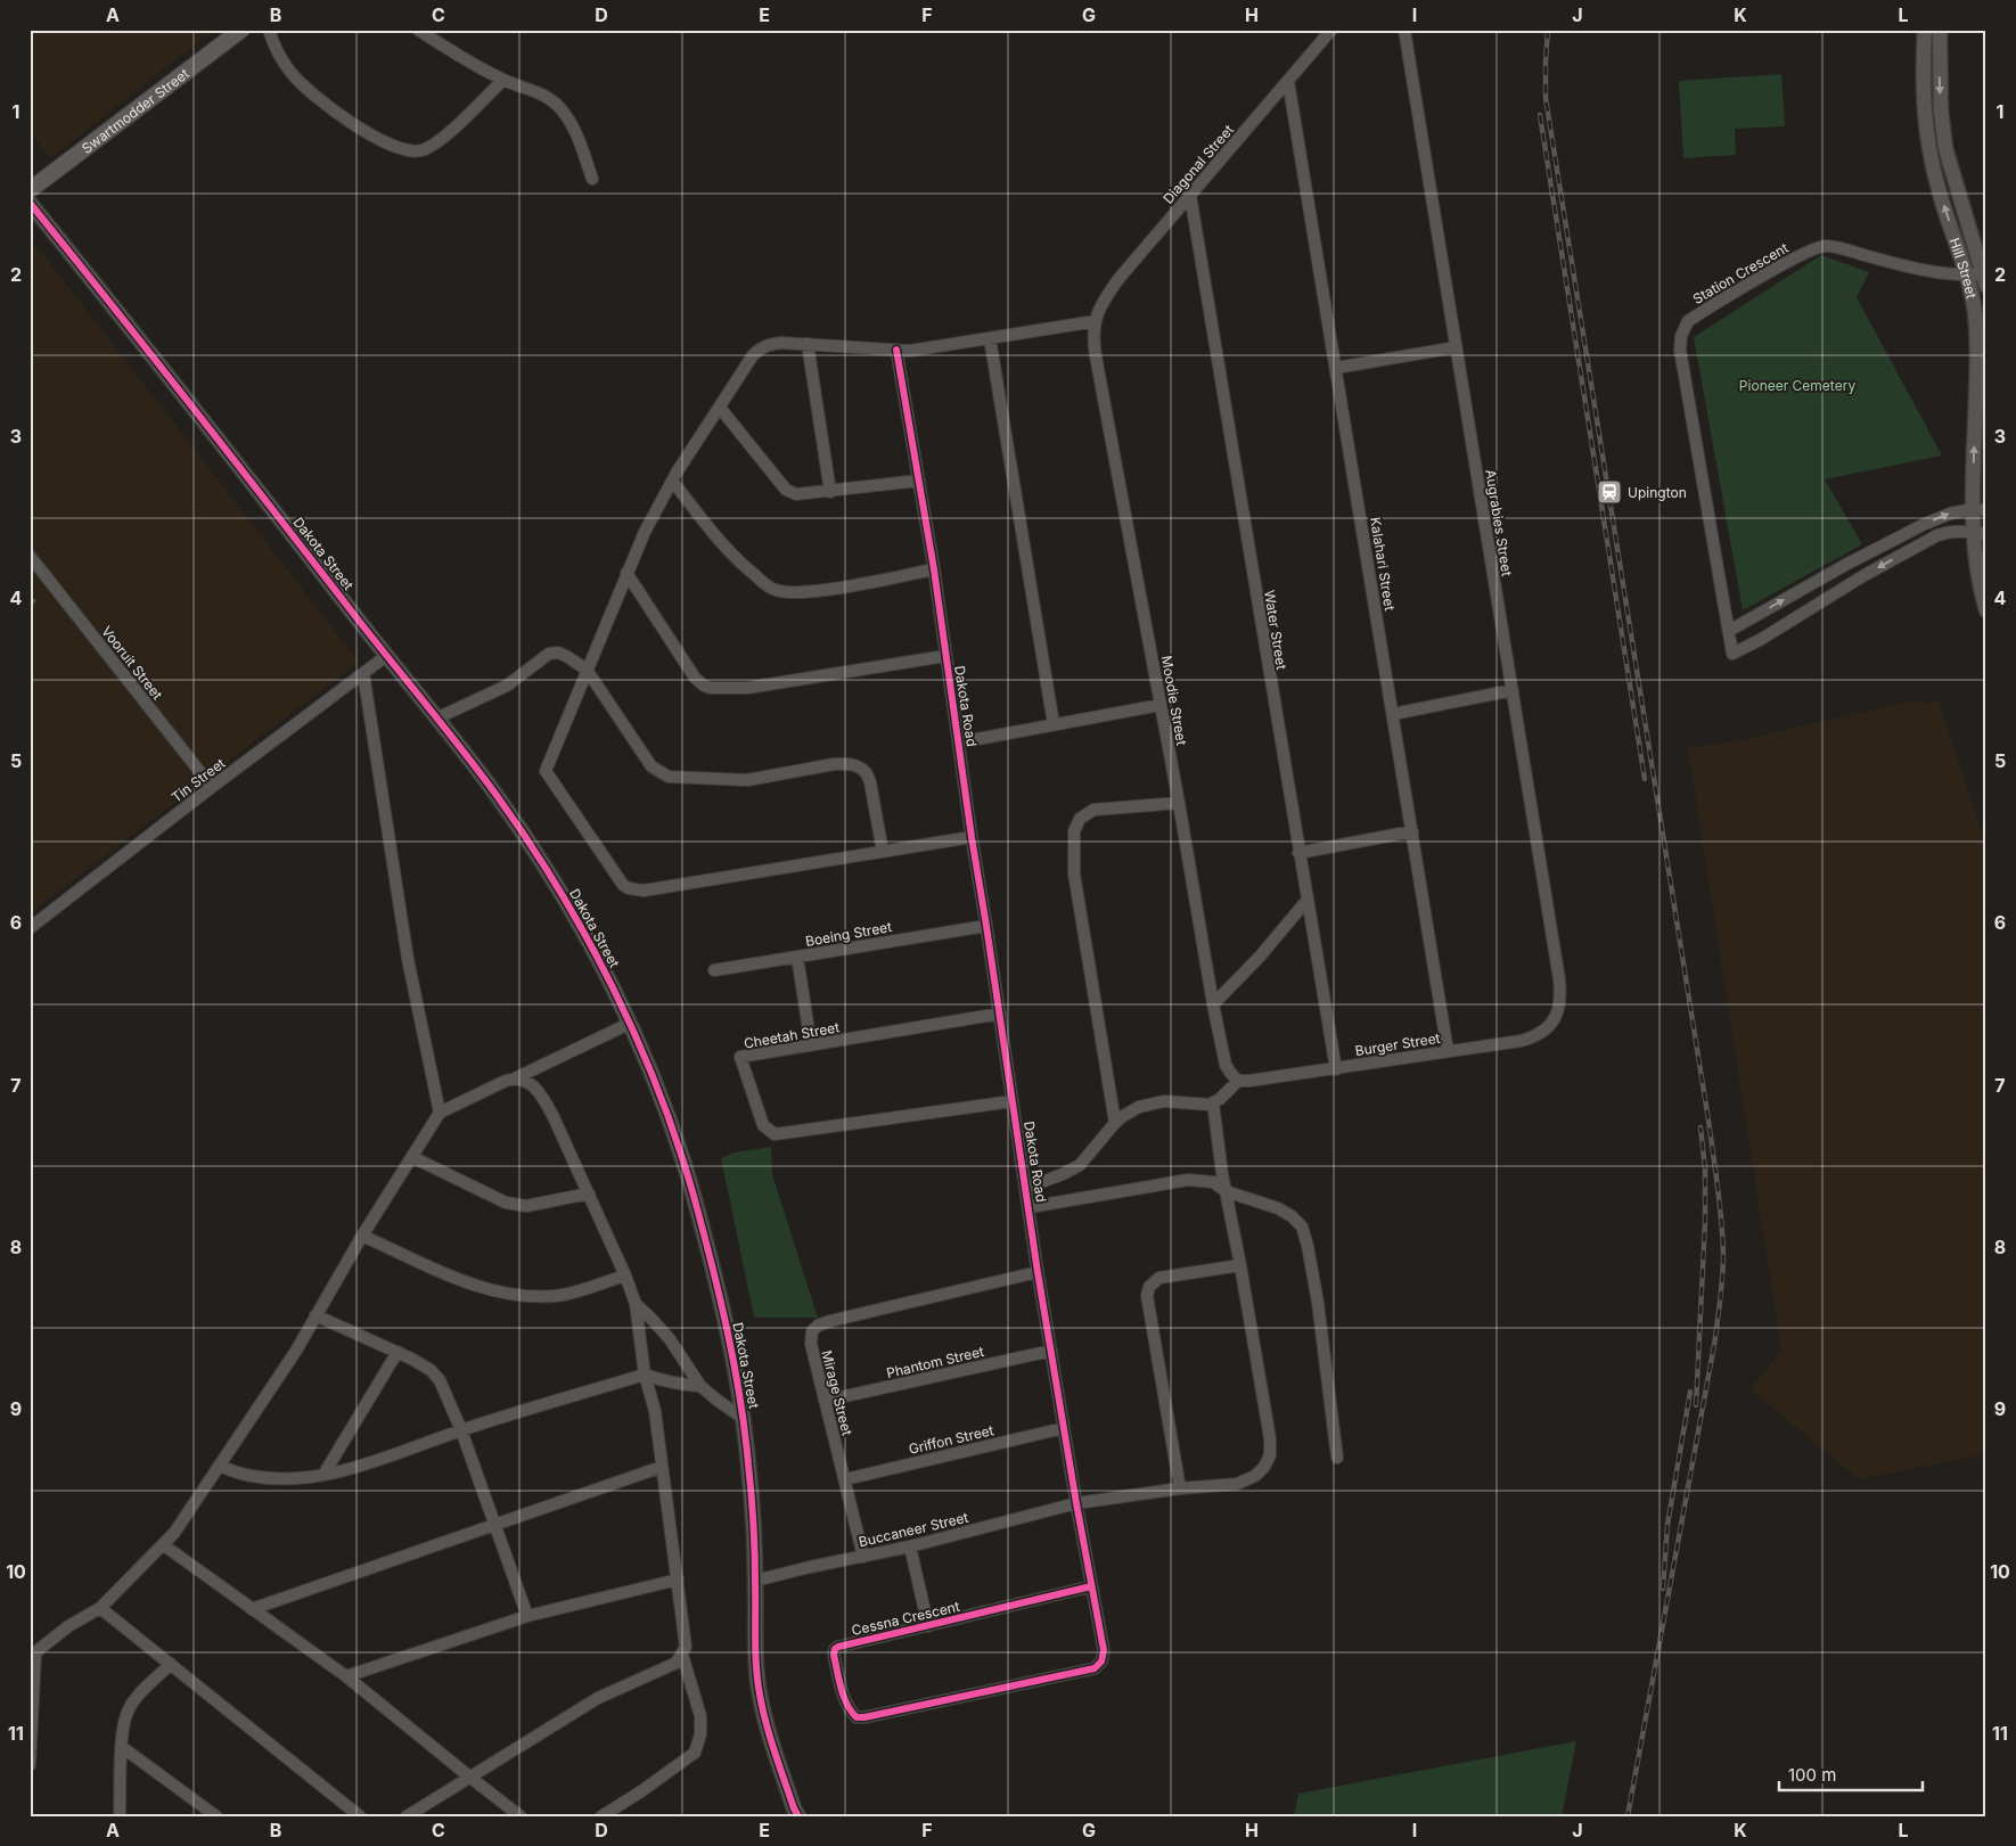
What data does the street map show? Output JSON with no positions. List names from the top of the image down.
{
  "streets": {
    "main road": ["Swartmodder Street"],
    "street": [
      "Diagonal Street",
      "Hill Street",
      "Station Crescent",
      "Augrabies Street",
      "Dakota Street",
      "Kalahari Street",
      "Water Street",
      "Vooruit Street",
      "Moodie Street",
      "Dakota Road",
      "Tin Street",
      "Boeing Street",
      "Cheetah Street",
      "Burger Street",
      "Phantom Street",
      "Mirage Street",
      "Griffon Street",
      "Buccaneer Street",
      "Cessna Crescent"
    ]
  },
  "crossings": [
    ["Diagonal Street", "Kalahari Street"],
    ["Diagonal Street", "Water Street"],
    ["Diagonal Street", "Moodie Street"],
    ["Hill Street", "Station Crescent"],
    ["Augrabies Street", "Burger Street"],
    ["Dakota Street", "Tin Street"],
    ["Dakota Street", "Buccaneer Street"],
    ["Kalahari Street", "Burger Street"],
    ["Water Street", "Burger Street"],
    ["Vooruit Street", "Tin Street"],
    ["Moodie Street", "Burger Street"],
    ["Dakota Road", "Boeing Street"],
    ["Dakota Road", "Cheetah Street"],
    ["Dakota Road", "Phantom Street"],
    ["Dakota Road", "Mirage Street"],
    ["Dakota Road", "Griffon Street"],
    ["Dakota Road", "Buccaneer Street"],
    ["Dakota Road", "Cessna Crescent"],
    ["Phantom Street", "Mirage Street"],
    ["Mirage Street", "Griffon Street"],
    ["Mirage Street", "Buccaneer Street"]
  ],
  "parks": ["Pioneer Cemetery"],
  "places": {
    "station": ["Upington"]
  },
  "scale_bar": "100 m",
  "grid": {
    "columns": [
      "A",
      "B",
      "C",
      "D",
      "E",
      "F",
      "G",
      "H",
      "I",
      "J",
      "K",
      "L"
    ],
    "rows": [
      "1",
      "2",
      "3",
      "4",
      "5",
      "6",
      "7",
      "8",
      "9",
      "10",
      "11"
    ]
  }
}
